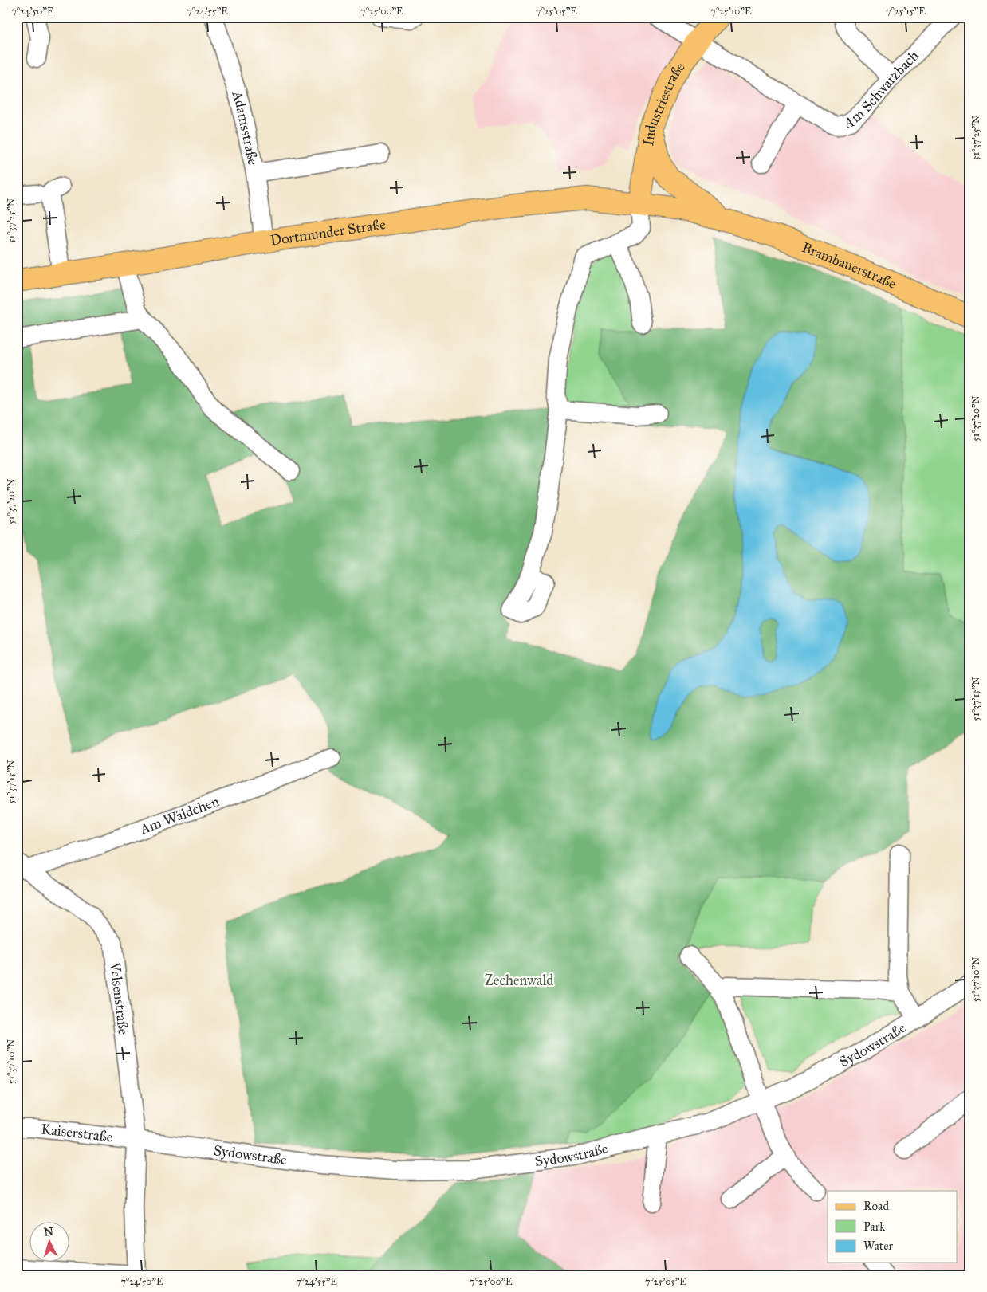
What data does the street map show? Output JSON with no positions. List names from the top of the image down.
{
  "streets": {
    "main road": ["Industriestraße", "Dortmunder Straße", "Brambauerstraße"],
    "street": [
      "Am Schwarzbach",
      "Adamsstraße",
      "Am Wäldchen",
      "Velsenstraße",
      "Sydowstraße",
      "Kaiserstraße"
    ]
  },
  "crossings": [
    ["Am Schwarzbach", "Industriestraße"],
    ["Industriestraße", "Dortmunder Straße"],
    ["Industriestraße", "Brambauerstraße"],
    ["Adamsstraße", "Dortmunder Straße"],
    ["Dortmunder Straße", "Brambauerstraße"],
    ["Am Wäldchen", "Velsenstraße"],
    ["Velsenstraße", "Sydowstraße"],
    ["Velsenstraße", "Kaiserstraße"],
    ["Sydowstraße", "Kaiserstraße"]
  ],
  "parks": ["Zechenwald"],
  "legend": ["Road", "Park", "Water"],
  "north": "top",
  "coordinates": [
    "7°24'50\"E",
    "7°24'55\"E",
    "7°25'00\"E",
    "7°25'05\"E",
    "7°25'10\"E",
    "7°25'15\"E",
    "51°37'25\"N",
    "51°37'20\"N",
    "51°37'15\"N",
    "51°37'10\"N"
  ]
}
